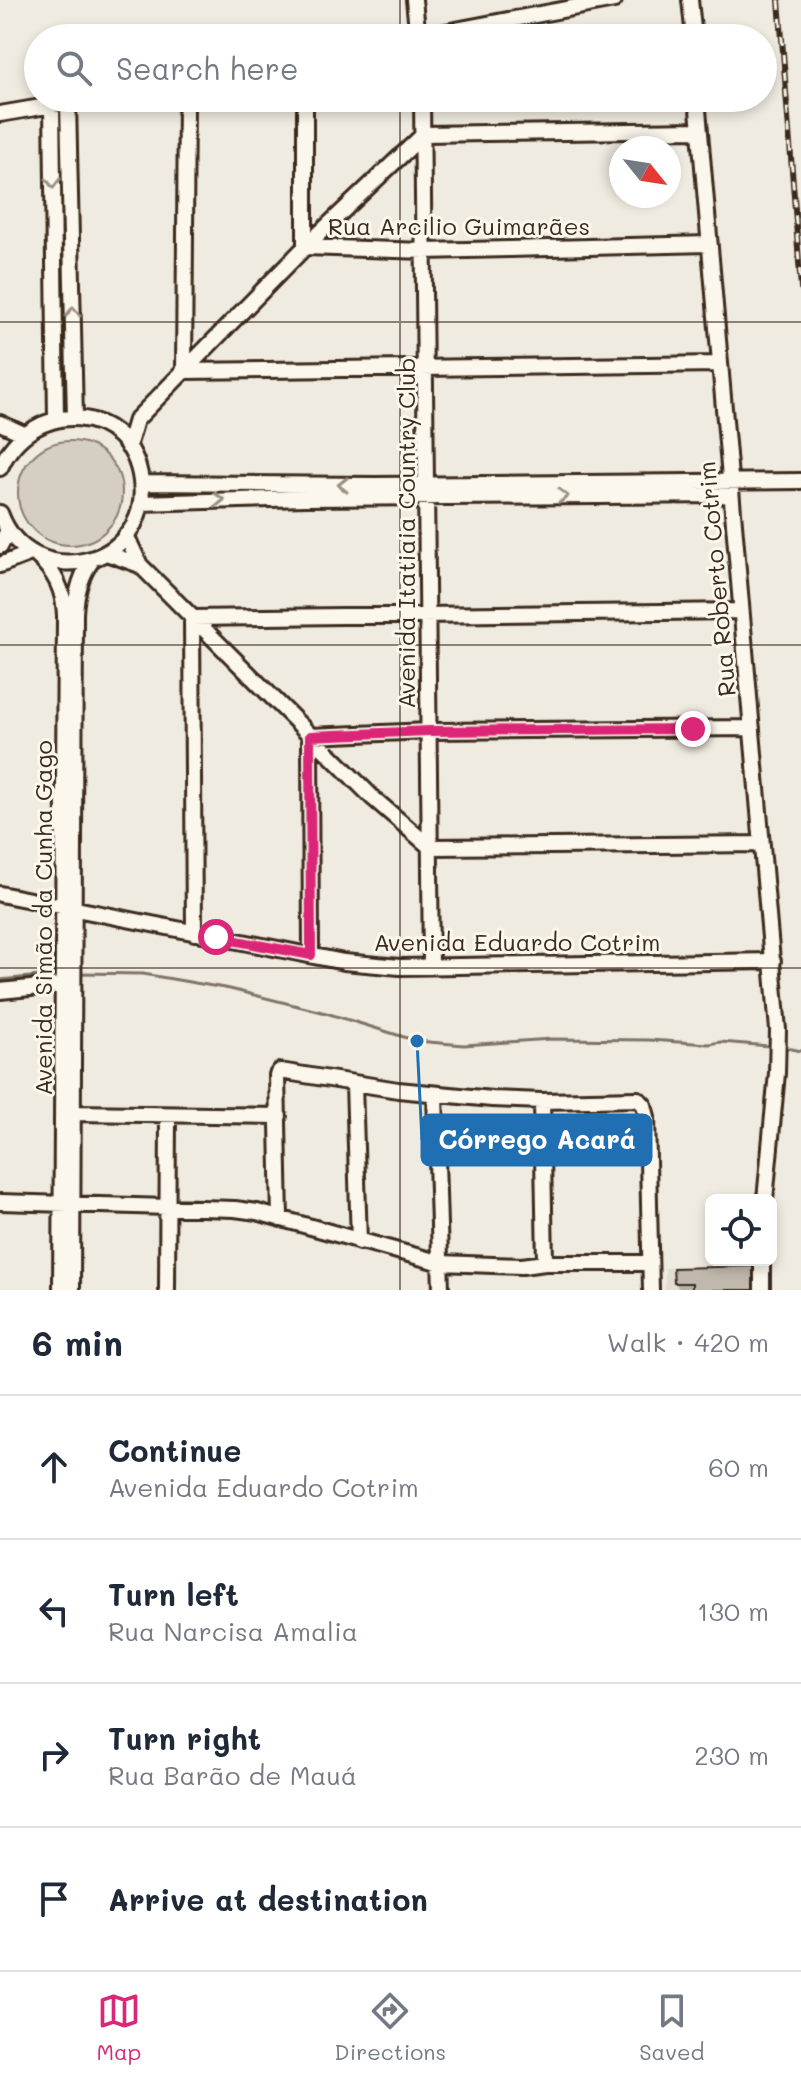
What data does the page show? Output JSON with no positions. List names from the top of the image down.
{
  "streets": {
    "street": [
      "Rua Arcilio Guimarães",
      "Avenida Itatiaia Country Club",
      "Rua Roberto Cotrim",
      "Avenida Simão da Cunha Gago",
      "Avenida Eduardo Cotrim"
    ]
  },
  "crossings": [
    ["Rua Arcilio Guimarães", "Avenida Itatiaia Country Club"],
    ["Rua Arcilio Guimarães", "Rua Roberto Cotrim"],
    ["Avenida Itatiaia Country Club", "Avenida Eduardo Cotrim"],
    ["Rua Roberto Cotrim", "Avenida Eduardo Cotrim"],
    ["Avenida Simão da Cunha Gago", "Avenida Eduardo Cotrim"]
  ],
  "places": ["Córrego Acará"],
  "north": "bottom right",
  "page": {
    "search": "Search here",
    "heading": ["6 min", "Walk · 420 m"],
    "list": [
      ["Continue", "Avenida Eduardo Cotrim", "60 m"],
      ["Turn left", "Rua Narcisa Amalia", "130 m"],
      ["Turn right", "Rua Barão de Mauá", "230 m"],
      "Arrive at destination"
    ],
    "nav": ["Map", "Directions", "Saved"]
  }
}
